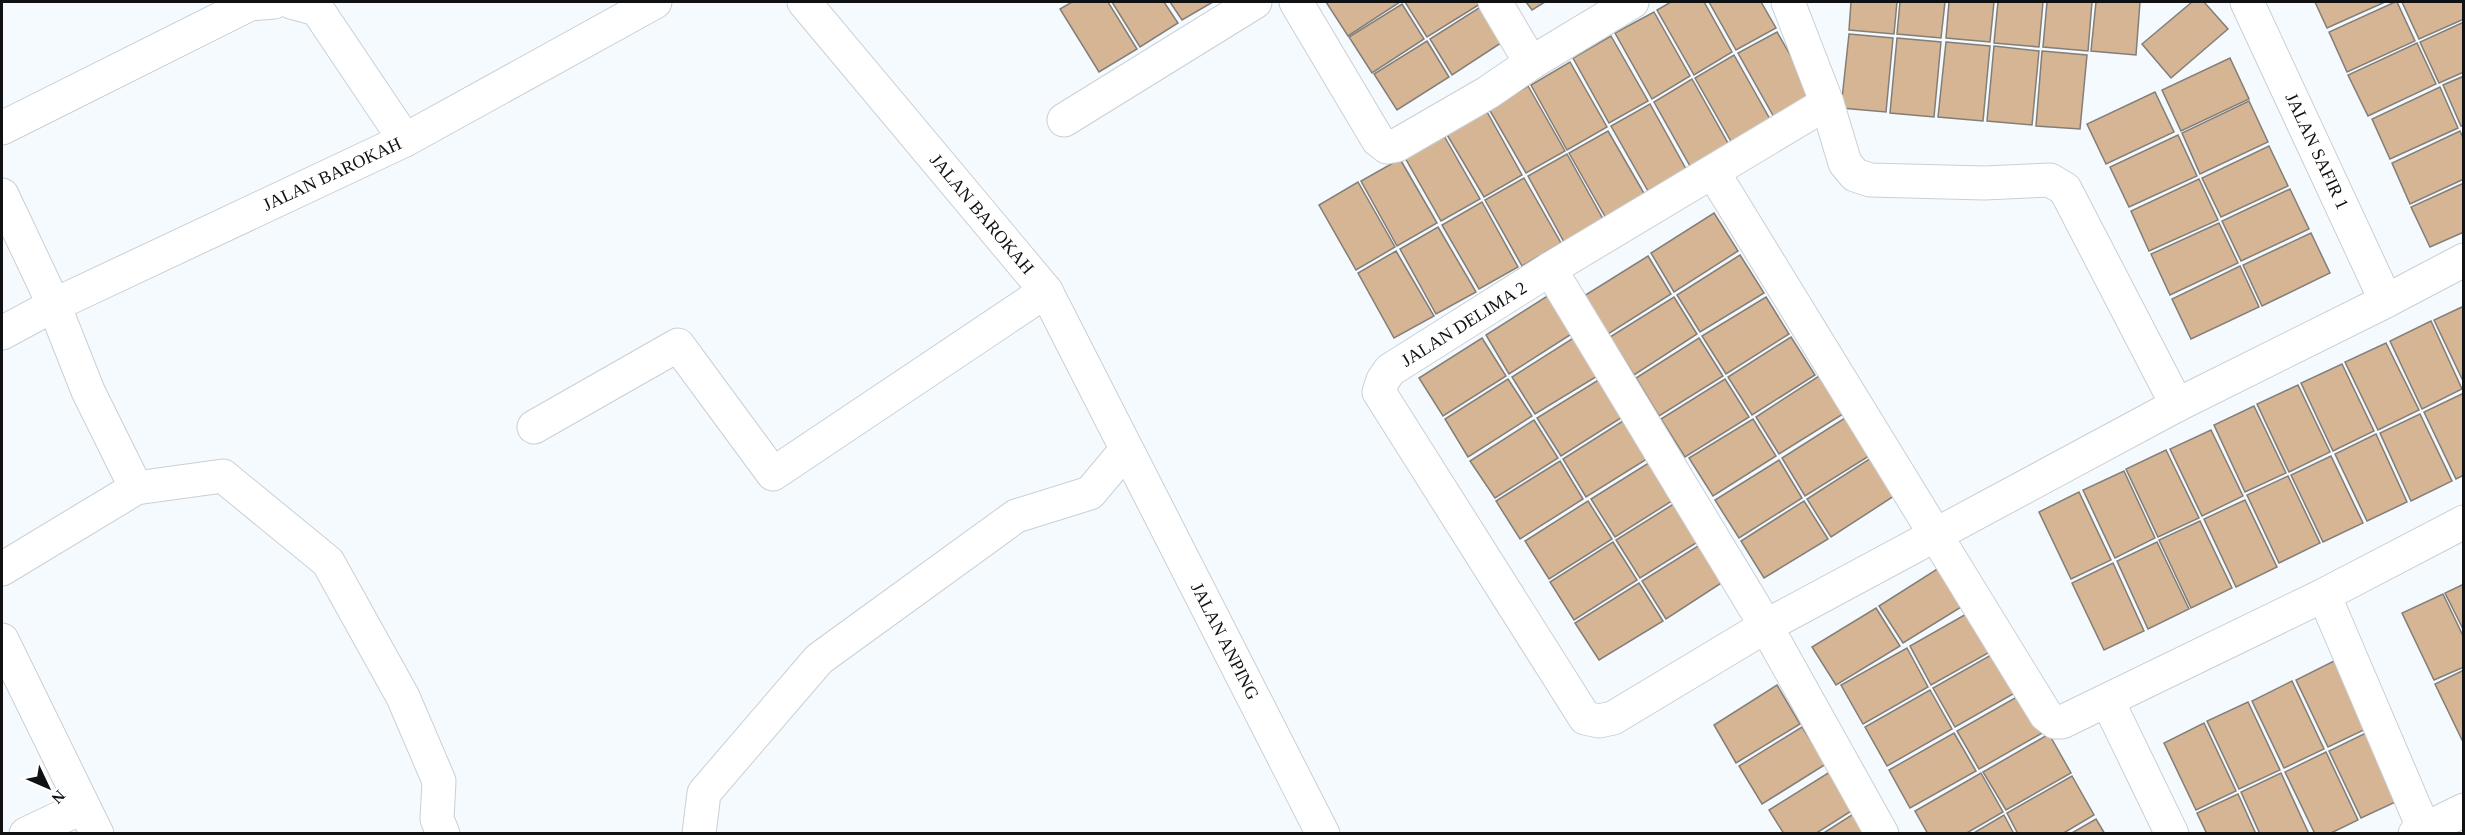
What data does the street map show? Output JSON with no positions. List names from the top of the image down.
{
  "streets": {
    "street": [
      "JALAN SAFIR 1",
      "JALAN BAROKAH",
      "JALAN DELIMA 2",
      "JALAN ANPING"
    ]
  },
  "crossings": [
    ["JALAN BAROKAH", "JALAN ANPING"]
  ],
  "north": "bottom right"
}
